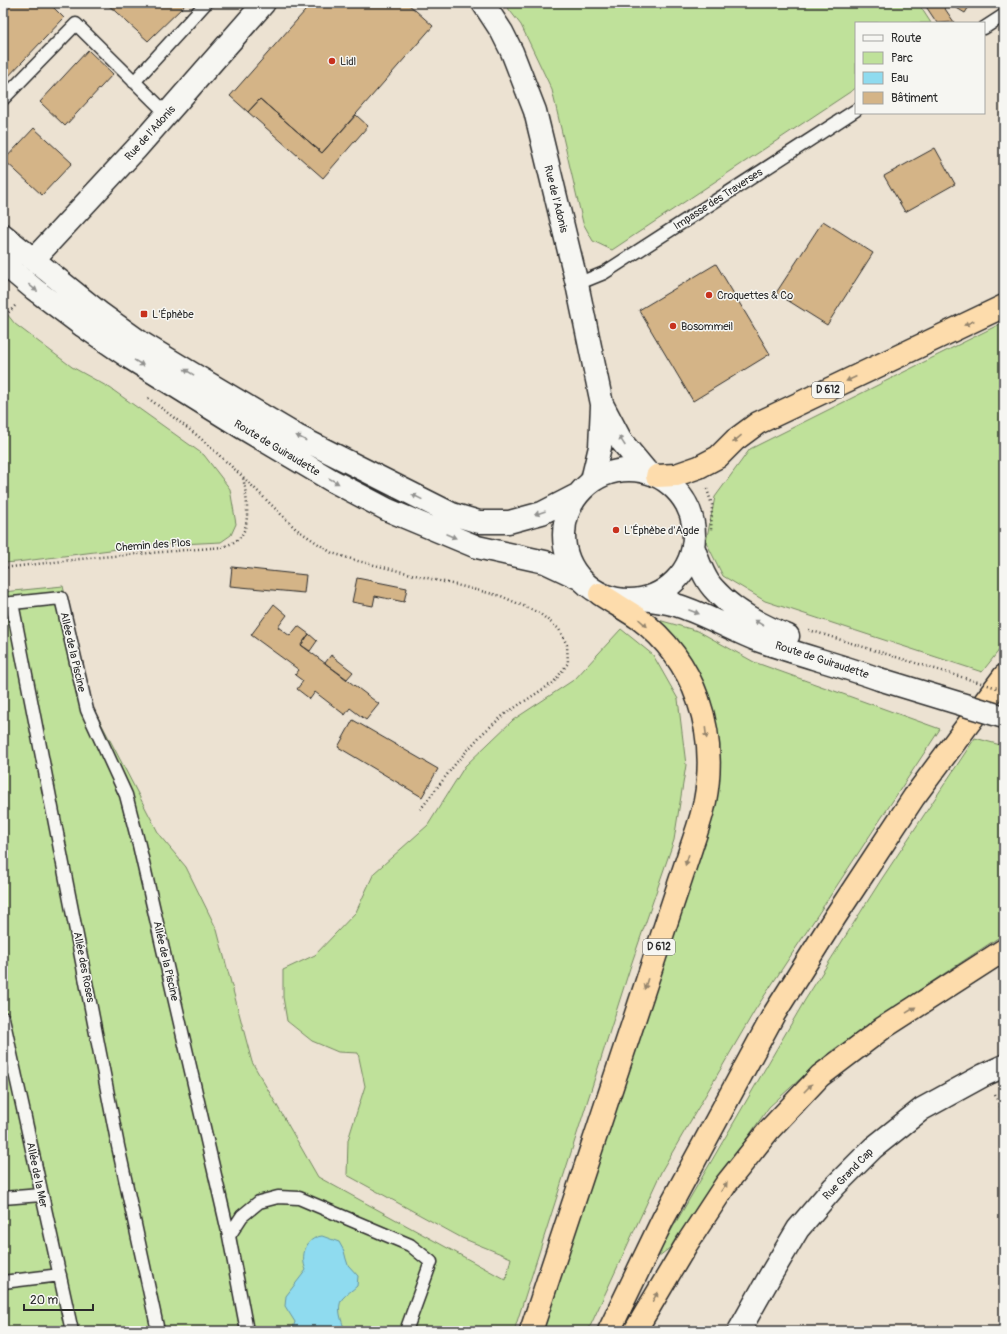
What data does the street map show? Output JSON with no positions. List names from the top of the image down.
{
  "streets": {
    "highway": ["D 612"],
    "street": ["Rue de l'Adonis", "Route de Guiraudette", "Rue Grand Cap"],
    "lane": [
      "Impasse des Traverses",
      "Allée de la Piscine",
      "Allée des Roses",
      "Allée de la Mer"
    ],
    "path": ["Chemin des Plos"]
  },
  "crossings": [
    ["Rue de l'Adonis", "Impasse des Traverses"],
    ["Rue de l'Adonis", "D 612"],
    ["Rue de l'Adonis", "Route de Guiraudette"],
    ["D 612", "Route de Guiraudette"],
    ["Allée de la Piscine", "Allée des Roses"]
  ],
  "places": {
    "other": [
      "Lidl",
      "Croquettes & Co",
      "Bosommeil",
      "L'Éphèbe d'Agde"
    ],
    "transit": ["L'Éphèbe"]
  },
  "legend": [
    "Route",
    "Parc",
    "Eau",
    "Bâtiment"
  ],
  "scale_bar": "20 m"
}
